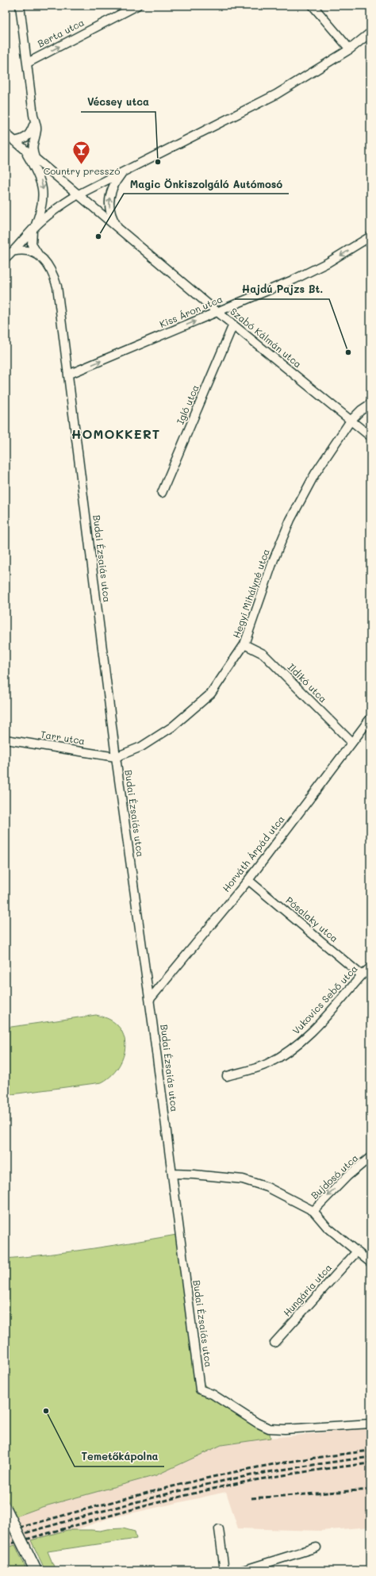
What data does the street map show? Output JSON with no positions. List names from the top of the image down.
{
  "streets": {
    "street": [
      "Berta utca",
      "Kiss Áron utca",
      "Szabó Kálmán utca",
      "Igló utca",
      "Budai Ézsaiás utca",
      "Hegyi Mihályné utca",
      "Ildikó utca",
      "Tarr utca",
      "Horváth Árpád utca",
      "Pósalaky utca",
      "Vukovics Sebő utca",
      "Bujdosó utca",
      "Hungária utca"
    ]
  },
  "crossings": [
    ["Kiss Áron utca", "Szabó Kálmán utca"],
    ["Kiss Áron utca", "Budai Ézsaiás utca"],
    ["Szabó Kálmán utca", "Igló utca"],
    ["Szabó Kálmán utca", "Budai Ézsaiás utca"],
    ["Szabó Kálmán utca", "Hegyi Mihályné utca"],
    ["Budai Ézsaiás utca", "Hegyi Mihályné utca"],
    ["Budai Ézsaiás utca", "Tarr utca"],
    ["Budai Ézsaiás utca", "Horváth Árpád utca"],
    ["Hegyi Mihályné utca", "Ildikó utca"],
    ["Hegyi Mihályné utca", "Tarr utca"],
    ["Ildikó utca", "Horváth Árpád utca"],
    ["Horváth Árpád utca", "Pósalaky utca"],
    ["Pósalaky utca", "Vukovics Sebő utca"]
  ],
  "one_way": ["Berta utca", "Bujdosó utca"],
  "districts": ["HOMOKKERT"],
  "places": {
    "other": [
      "Vécsey utca",
      "Magic Önkiszolgáló Autómosó",
      "Hajdú Pajzs Bt.",
      "Temetőkápolna"
    ],
    "bar": ["Country presszó"]
  }
}
